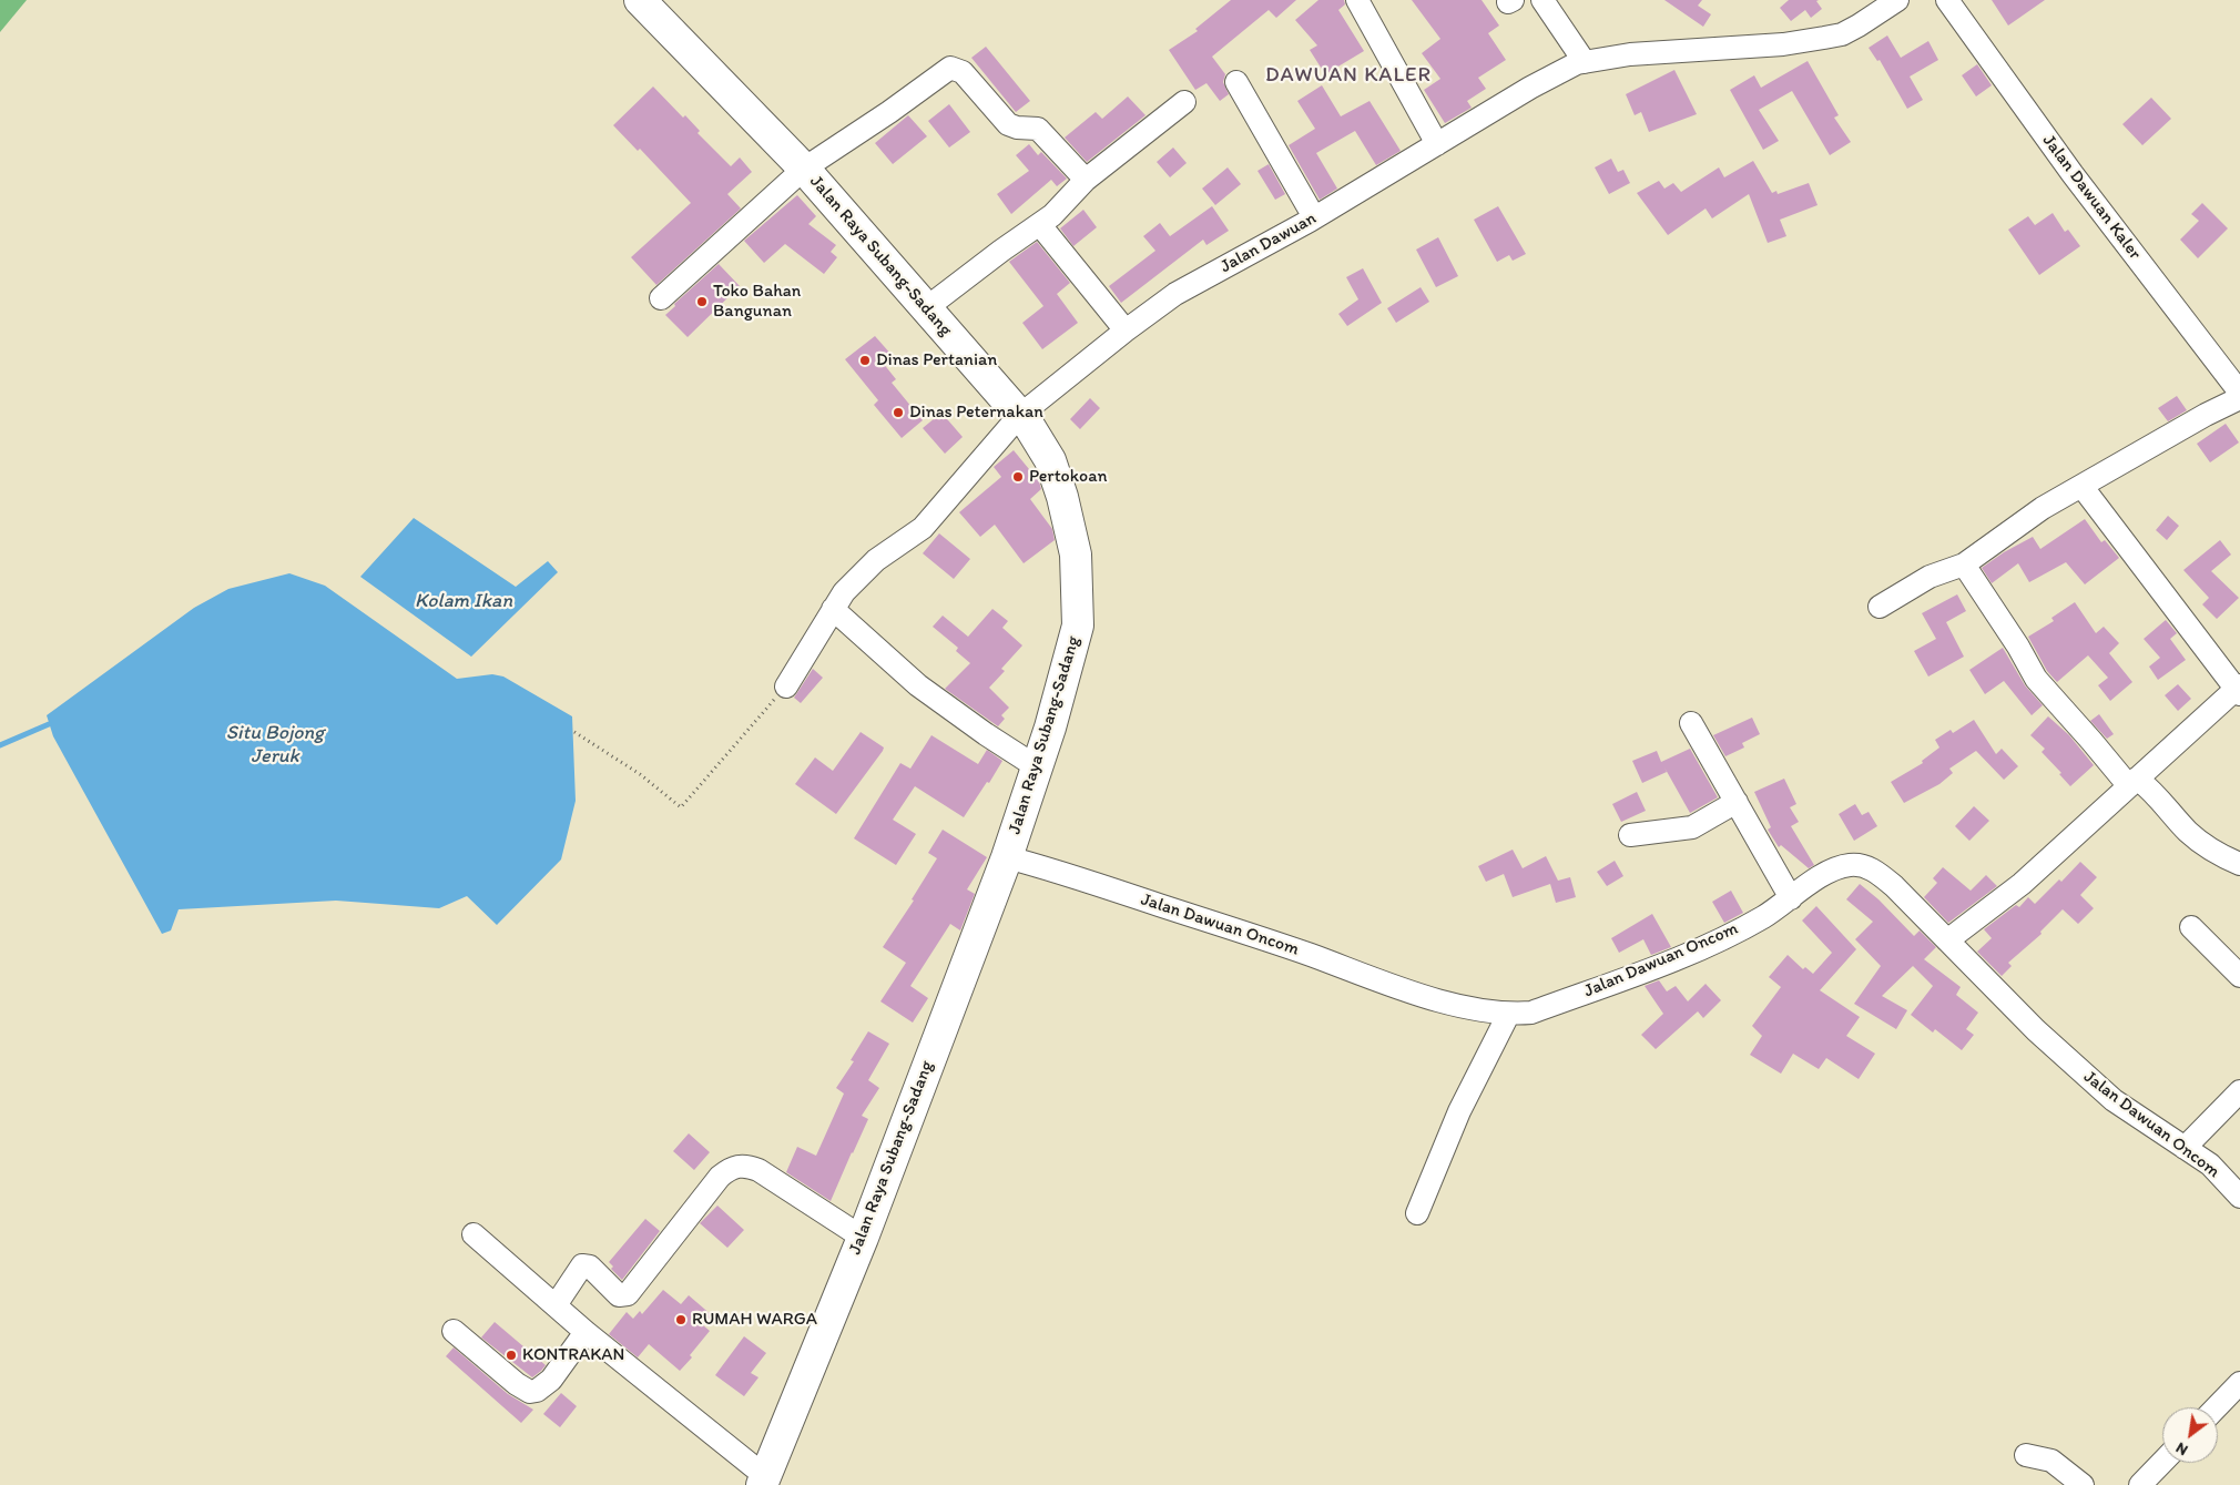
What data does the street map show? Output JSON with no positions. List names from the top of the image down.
{
  "streets": {
    "main road": ["Jalan Raya Subang-Sadang"],
    "street": ["Jalan Dawuan Kaler", "Jalan Dawuan", "Jalan Dawuan Oncom"]
  },
  "crossings": [
    ["Jalan Dawuan", "Jalan Raya Subang-Sadang"],
    ["Jalan Raya Subang-Sadang", "Jalan Dawuan Oncom"]
  ],
  "districts": ["DAWUAN KALER"],
  "water": ["Kolam Ikan", "Situ Bojong Jeruk"],
  "places": [
    "Toko Bahan Bangunan",
    "Dinas Pertanian",
    "Dinas Peternakan",
    "Pertokoan",
    "RUMAH WARGA",
    "KONTRAKAN"
  ],
  "north": "bottom left"
}
